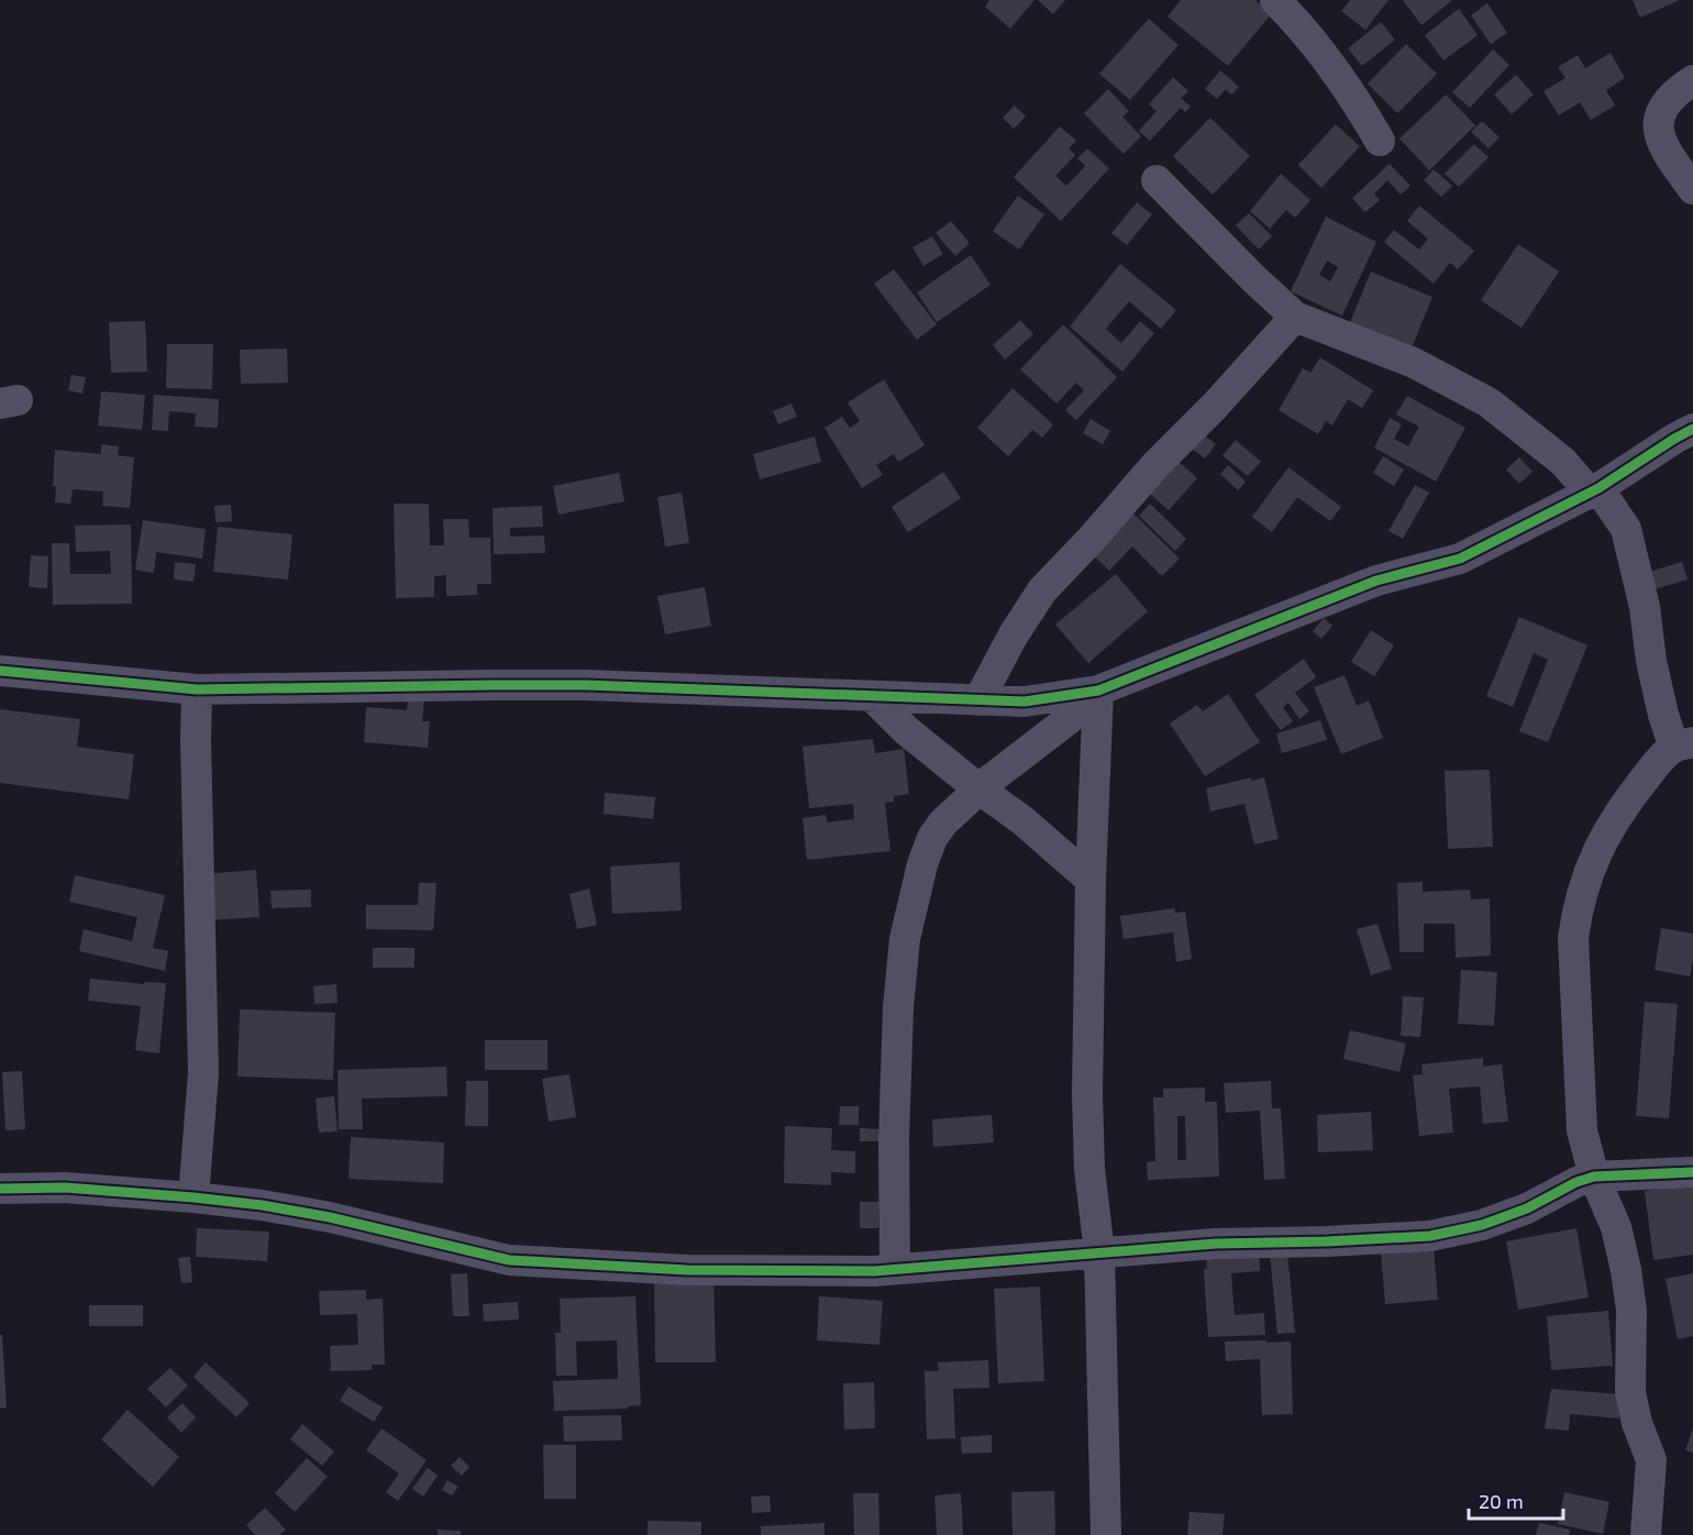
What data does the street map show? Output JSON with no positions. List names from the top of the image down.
{
  "scale_bar": "20 m"
}
